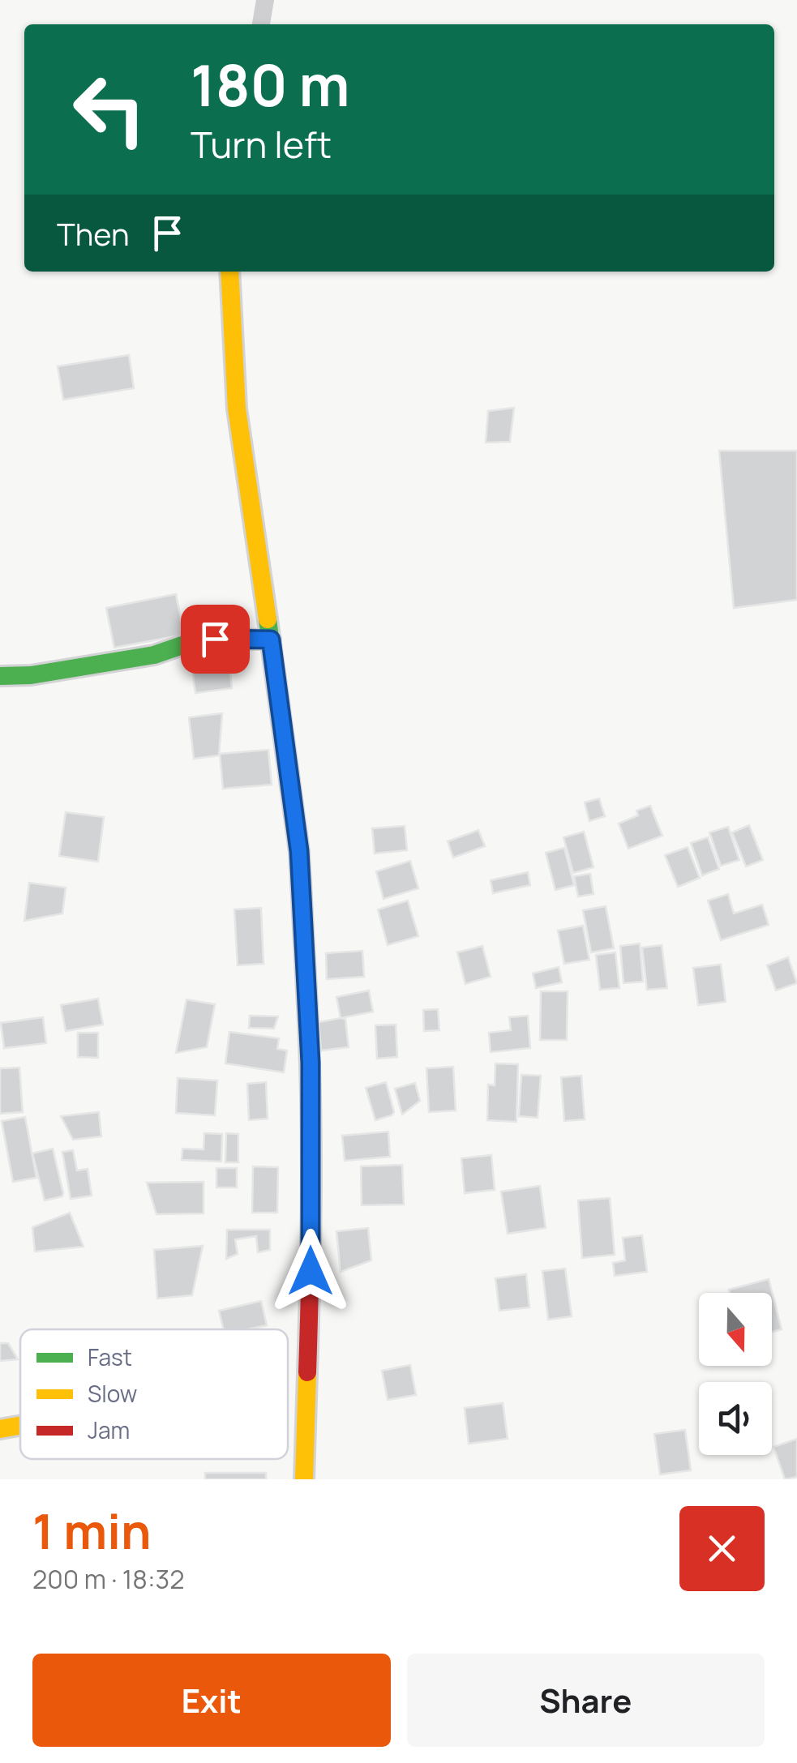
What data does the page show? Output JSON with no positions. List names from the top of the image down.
{
  "legend": ["Fast", "Slow", "Jam"],
  "north": "bottom",
  "page": {
    "turn": ["180 m", "Turn left"],
    "then": "Then",
    "heading": ["1 min", "200 m · 18:32"],
    "buttons": ["Exit", "Share"]
  }
}
